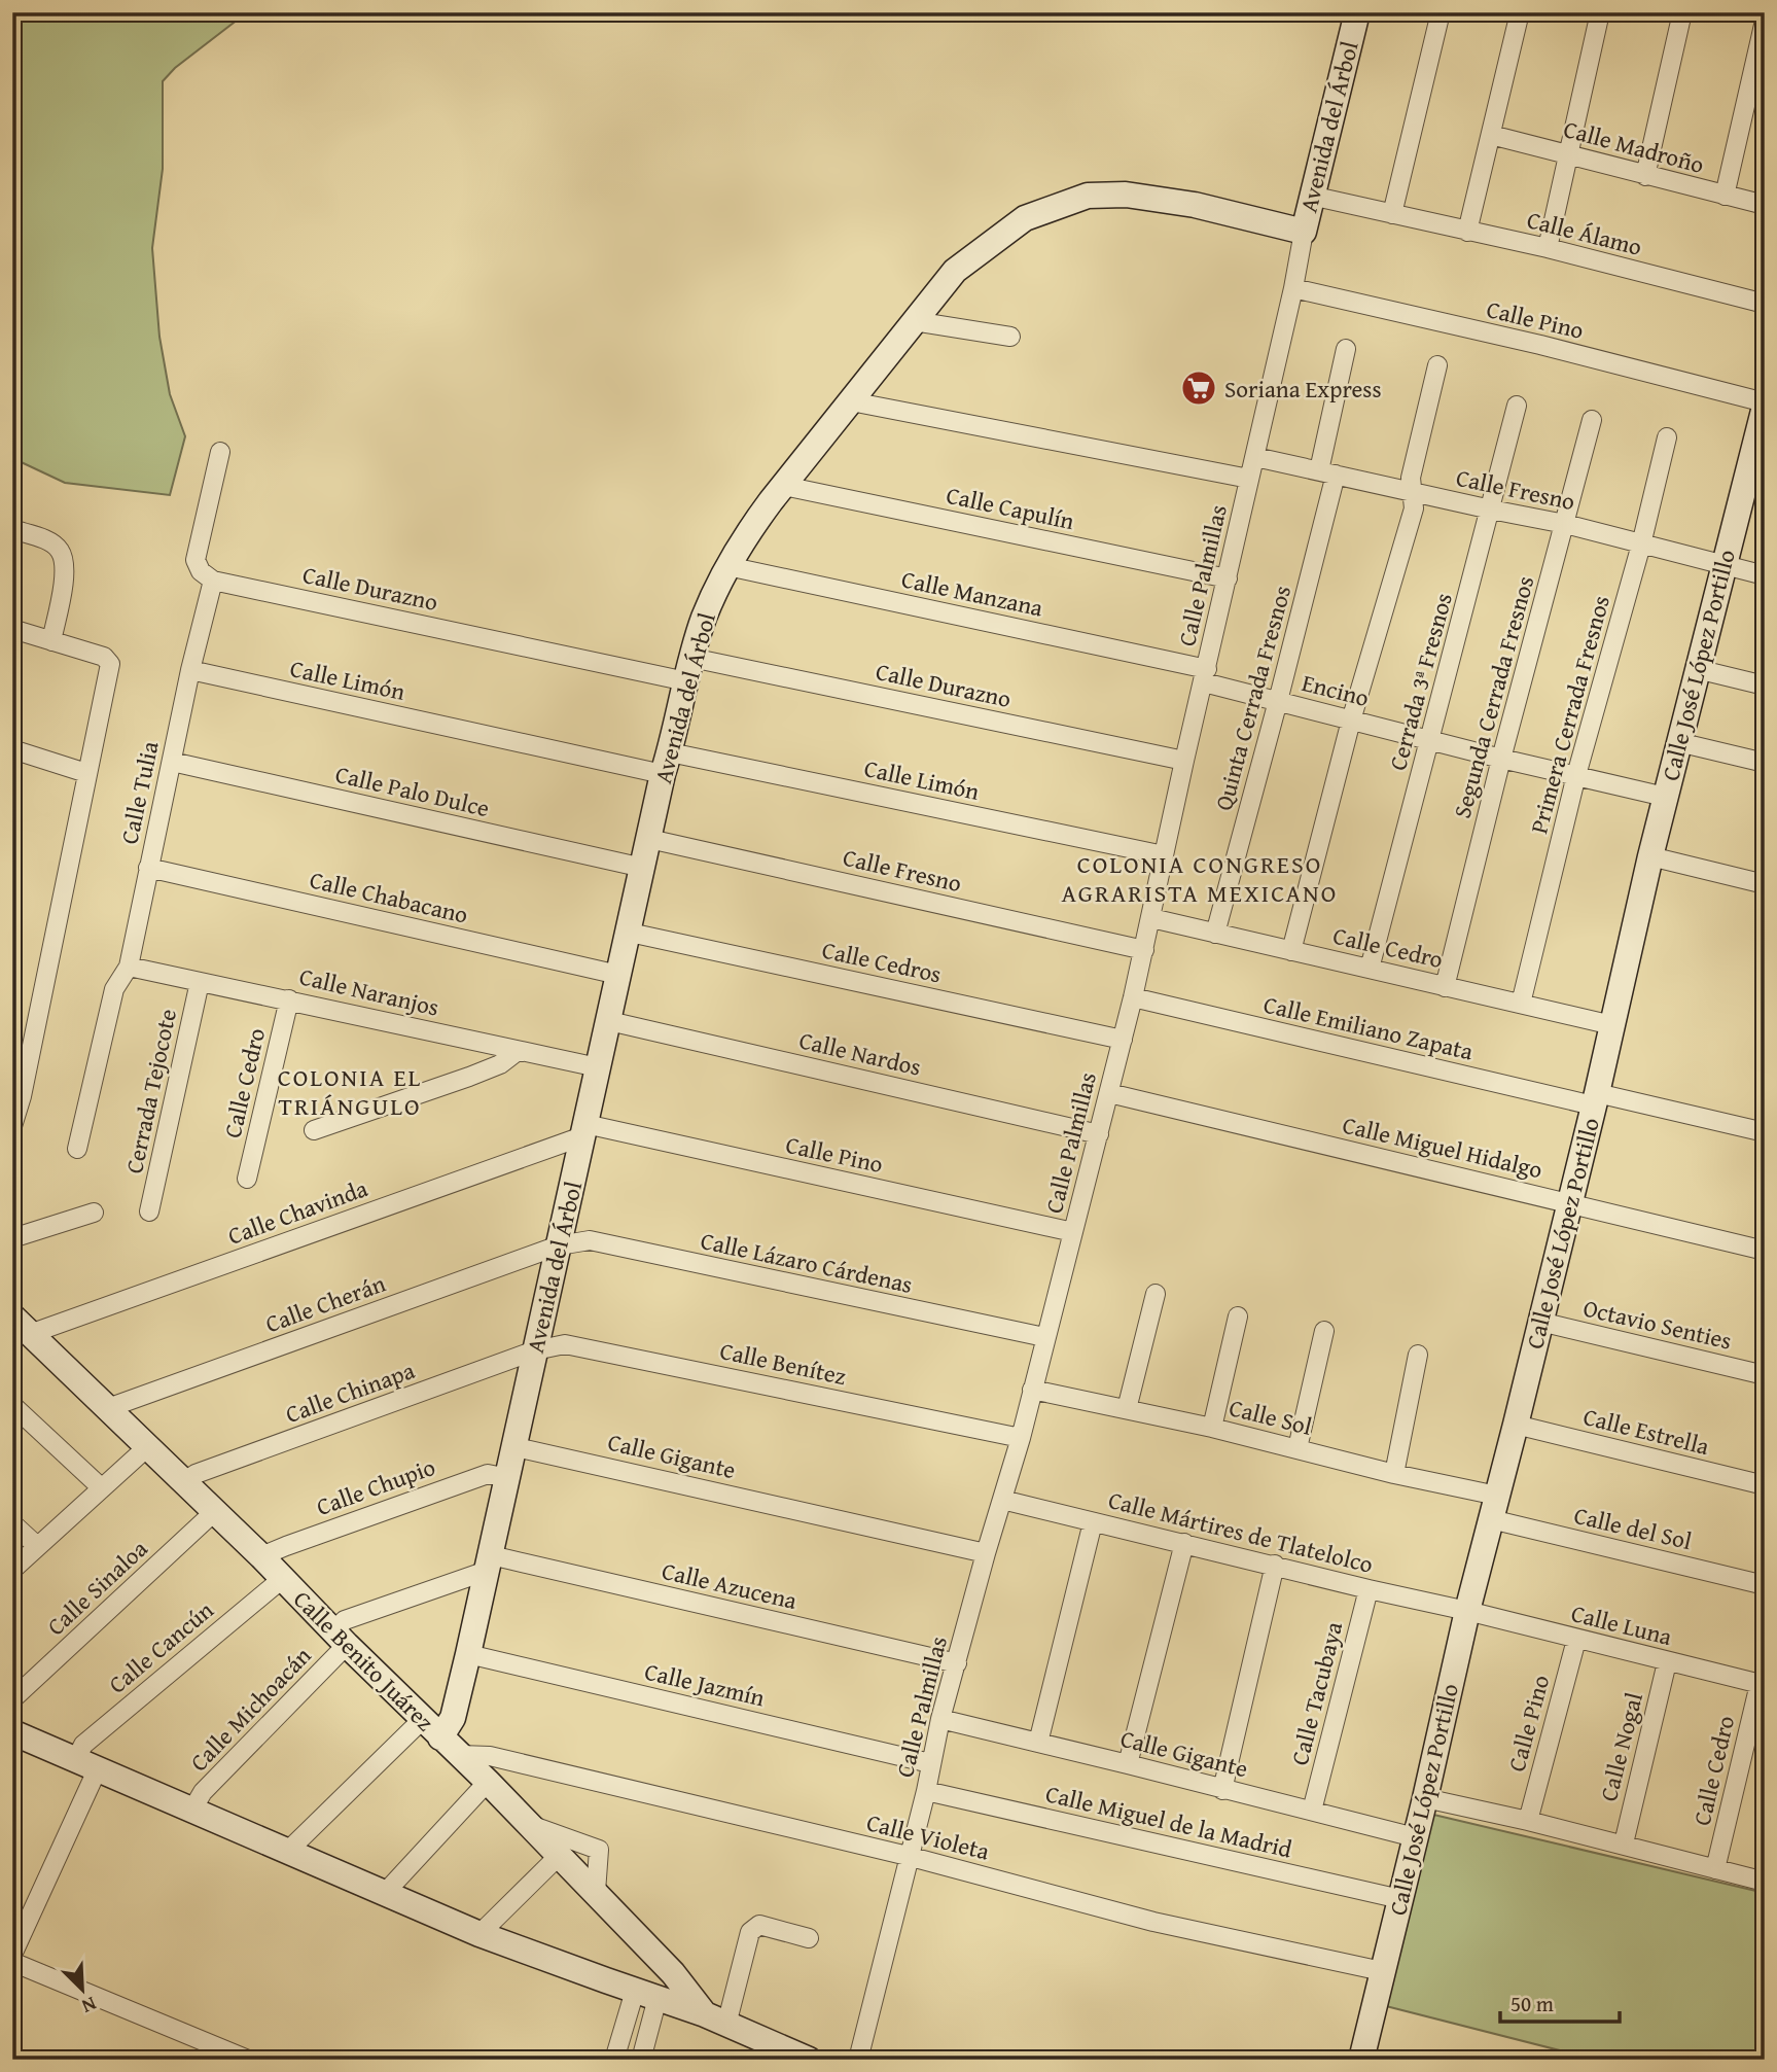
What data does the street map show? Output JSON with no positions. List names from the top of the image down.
{
  "streets": {
    "street": [
      "Avenida del Árbol",
      "Calle Madroño",
      "Calle Álamo",
      "Calle Pino",
      "Calle Fresno",
      "Calle Capulín",
      "Calle Palmillas",
      "Calle Durazno",
      "Calle Manzana",
      "Calle José López Portillo",
      "Calle Limón",
      "Cerrada 3ª Fresnos",
      "Encino",
      "Segunda Cerrada Fresnos",
      "Quinta Cerrada Fresnos",
      "Primera Cerrada Fresnos",
      "Calle Palo Dulce",
      "Calle Tulia",
      "Calle Chabacano",
      "Calle Cedro",
      "Calle Cedros",
      "Calle Naranjos",
      "Calle Emiliano Zapata",
      "Calle Nardos",
      "Cerrada Tejocote",
      "Calle Miguel Hidalgo",
      "Calle Chavinda",
      "Calle Lázaro Cárdenas",
      "Calle Cherán",
      "Octavio Senties",
      "Calle Benítez",
      "Calle Chinapa",
      "Calle Sol",
      "Calle Estrella",
      "Calle Gigante",
      "Calle Chupio",
      "Calle del Sol",
      "Calle Mártires de Tlatelolco",
      "Calle Azucena",
      "Calle Sinaloa",
      "Calle Luna",
      "Calle Cancún",
      "Calle Benito Juárez",
      "Calle Jazmín",
      "Calle Tacubaya",
      "Calle Michoacán",
      "Calle Nogal",
      "Calle Miguel de la Madrid",
      "Calle Violeta"
    ]
  },
  "crossings": [
    ["Avenida del Árbol", "Calle Álamo"],
    ["Avenida del Árbol", "Calle Pino"],
    ["Avenida del Árbol", "Calle Fresno"],
    ["Avenida del Árbol", "Calle Capulín"],
    ["Avenida del Árbol", "Calle Palmillas"],
    ["Avenida del Árbol", "Calle Durazno"],
    ["Avenida del Árbol", "Calle Manzana"],
    ["Avenida del Árbol", "Calle Limón"],
    ["Avenida del Árbol", "Calle Palo Dulce"],
    ["Avenida del Árbol", "Calle Chabacano"],
    ["Avenida del Árbol", "Calle Cedros"],
    ["Avenida del Árbol", "Calle Naranjos"],
    ["Avenida del Árbol", "Calle Nardos"],
    ["Avenida del Árbol", "Calle Chavinda"],
    ["Avenida del Árbol", "Calle Lázaro Cárdenas"],
    ["Avenida del Árbol", "Calle Cherán"],
    ["Avenida del Árbol", "Calle Benítez"],
    ["Avenida del Árbol", "Calle Chinapa"],
    ["Avenida del Árbol", "Calle Gigante"],
    ["Avenida del Árbol", "Calle Chupio"],
    ["Avenida del Árbol", "Calle Azucena"],
    ["Avenida del Árbol", "Calle Benito Juárez"],
    ["Avenida del Árbol", "Calle Jazmín"],
    ["Calle Pino", "Calle Palmillas"],
    ["Calle Pino", "Calle José López Portillo"],
    ["Calle Pino", "Calle Chavinda"],
    ["Calle Pino", "Calle Luna"],
    ["Calle Fresno", "Calle Palmillas"],
    ["Calle Fresno", "Calle José López Portillo"],
    ["Calle Fresno", "Cerrada 3ª Fresnos"],
    ["Calle Fresno", "Segunda Cerrada Fresnos"],
    ["Calle Fresno", "Quinta Cerrada Fresnos"],
    ["Calle Fresno", "Primera Cerrada Fresnos"],
    ["Calle Capulín", "Calle Palmillas"],
    ["Calle Palmillas", "Calle Durazno"],
    ["Calle Palmillas", "Calle Manzana"],
    ["Calle Palmillas", "Calle Limón"],
    ["Calle Palmillas", "Encino"],
    ["Calle Palmillas", "Calle Cedro"],
    ["Calle Palmillas", "Calle Cedros"],
    ["Calle Palmillas", "Calle Emiliano Zapata"],
    ["Calle Palmillas", "Calle Nardos"],
    ["Calle Palmillas", "Calle Miguel Hidalgo"],
    ["Calle Palmillas", "Calle Lázaro Cárdenas"],
    ["Calle Palmillas", "Calle Benítez"],
    ["Calle Palmillas", "Calle Sol"],
    ["Calle Palmillas", "Calle Gigante"],
    ["Calle Palmillas", "Calle Mártires de Tlatelolco"],
    ["Calle Palmillas", "Calle Azucena"],
    ["Calle Palmillas", "Calle Jazmín"],
    ["Calle Palmillas", "Calle Miguel de la Madrid"],
    ["Calle Palmillas", "Calle Violeta"],
    ["Calle Durazno", "Calle Tulia"],
    ["Calle Manzana", "Encino"],
    ["Calle José López Portillo", "Encino"],
    ["Calle José López Portillo", "Calle Cedro"],
    ["Calle José López Portillo", "Calle Emiliano Zapata"],
    ["Calle José López Portillo", "Calle Miguel Hidalgo"],
    ["Calle José López Portillo", "Octavio Senties"],
    ["Calle José López Portillo", "Calle Sol"],
    ["Calle José López Portillo", "Calle Estrella"],
    ["Calle José López Portillo", "Calle Gigante"],
    ["Calle José López Portillo", "Calle del Sol"],
    ["Calle José López Portillo", "Calle Mártires de Tlatelolco"],
    ["Calle José López Portillo", "Calle Luna"],
    ["Calle José López Portillo", "Calle Miguel de la Madrid"],
    ["Calle José López Portillo", "Calle Violeta"],
    ["Calle Limón", "Calle Tulia"],
    ["Cerrada 3ª Fresnos", "Encino"],
    ["Cerrada 3ª Fresnos", "Calle Cedro"],
    ["Encino", "Segunda Cerrada Fresnos"],
    ["Encino", "Quinta Cerrada Fresnos"],
    ["Encino", "Primera Cerrada Fresnos"],
    ["Segunda Cerrada Fresnos", "Calle Cedro"],
    ["Quinta Cerrada Fresnos", "Calle Cedro"],
    ["Primera Cerrada Fresnos", "Calle Cedro"],
    ["Calle Palo Dulce", "Calle Tulia"],
    ["Calle Tulia", "Calle Chabacano"],
    ["Calle Tulia", "Calle Naranjos"],
    ["Calle Cedro", "Calle Naranjos"],
    ["Calle Cedro", "Calle Luna"],
    ["Calle Naranjos", "Cerrada Tejocote"],
    ["Calle Chavinda", "Calle Benito Juárez"],
    ["Calle Lázaro Cárdenas", "Calle Cherán"],
    ["Calle Cherán", "Calle Benito Juárez"],
    ["Calle Benítez", "Calle Chinapa"],
    ["Calle Chinapa", "Calle Benito Juárez"],
    ["Calle Sol", "Calle del Sol"],
    ["Calle Gigante", "Calle Tacubaya"],
    ["Calle Chupio", "Calle Benito Juárez"],
    ["Calle Mártires de Tlatelolco", "Calle Luna"],
    ["Calle Mártires de Tlatelolco", "Calle Tacubaya"],
    ["Calle Sinaloa", "Calle Benito Juárez"],
    ["Calle Luna", "Calle Nogal"],
    ["Calle Cancún", "Calle Benito Juárez"],
    ["Calle Benito Juárez", "Calle Michoacán"],
    ["Calle Benito Juárez", "Calle Violeta"]
  ],
  "districts": ["COLONIA CONGRESO AGRARISTA MEXICANO", "COLONIA EL TRIÁNGULO"],
  "places": {
    "supermarket": ["Soriana Express"]
  },
  "scale_bar": "50 m",
  "north": "bottom right"
}
